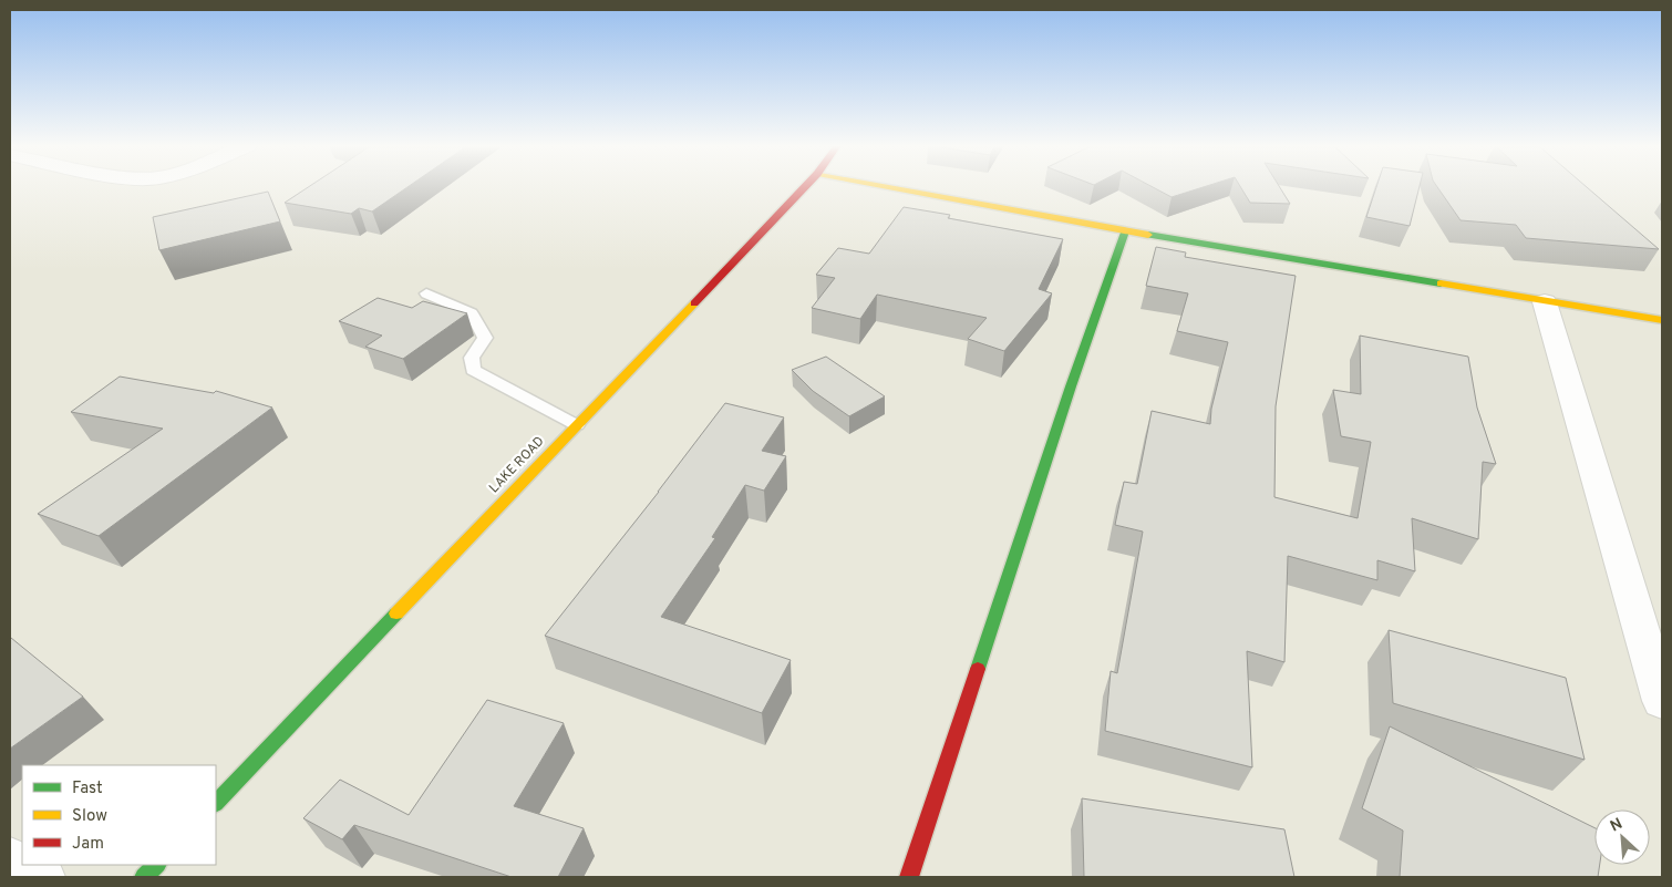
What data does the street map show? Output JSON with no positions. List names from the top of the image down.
{
  "streets": {
    "street": ["LAKE ROAD"]
  },
  "legend": ["Fast", "Slow", "Jam"],
  "north": "top left"
}
